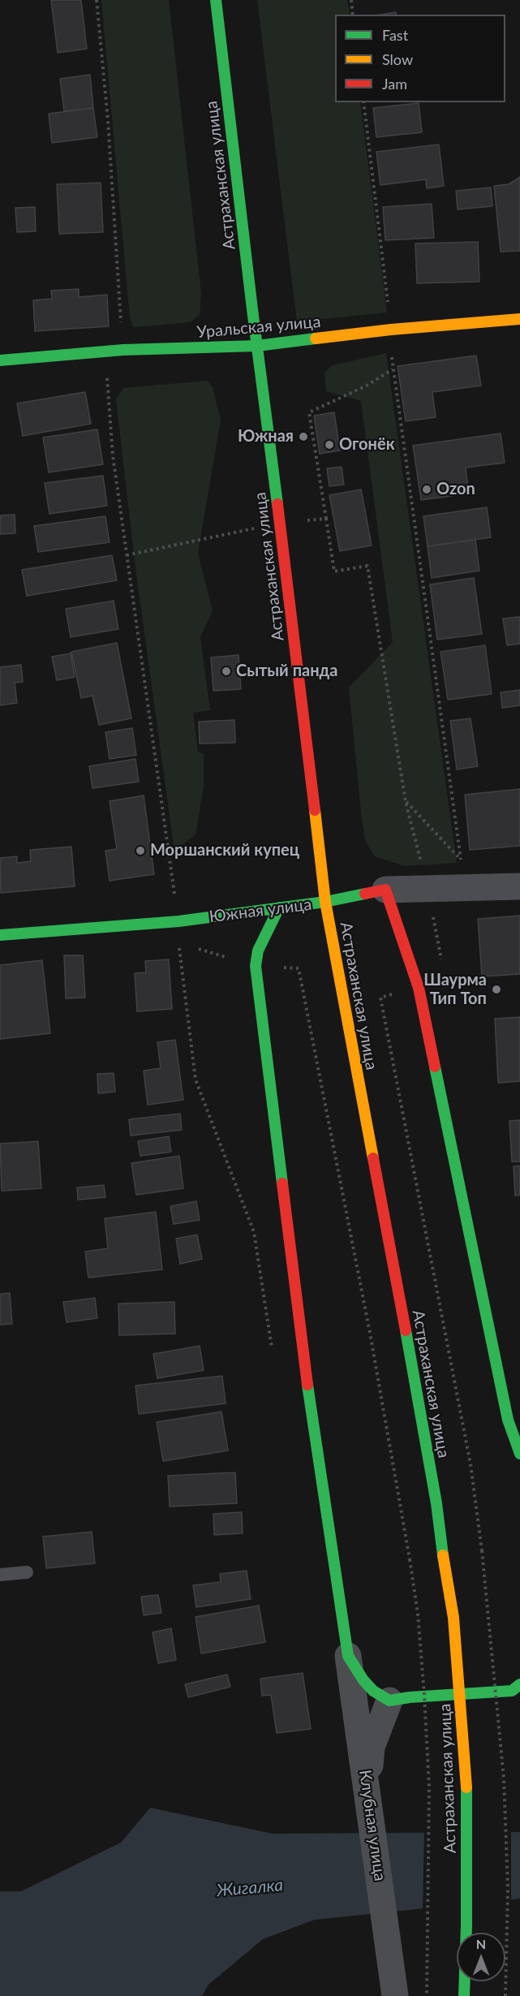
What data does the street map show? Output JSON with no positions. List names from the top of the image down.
{
  "streets": {
    "street": [
      "Астраханская улица",
      "Уральская улица",
      "Южная улица",
      "Клубная улица"
    ]
  },
  "crossings": [
    ["Астраханская улица", "Уральская улица"],
    ["Астраханская улица", "Южная улица"]
  ],
  "water": ["Жигалка"],
  "places": [
    "Южная",
    "Огонёк",
    "Ozon",
    "Сытый панда",
    "Моршанский купец",
    "Шаурма Тип Топ"
  ],
  "legend": ["Fast", "Slow", "Jam"],
  "north": "top"
}
